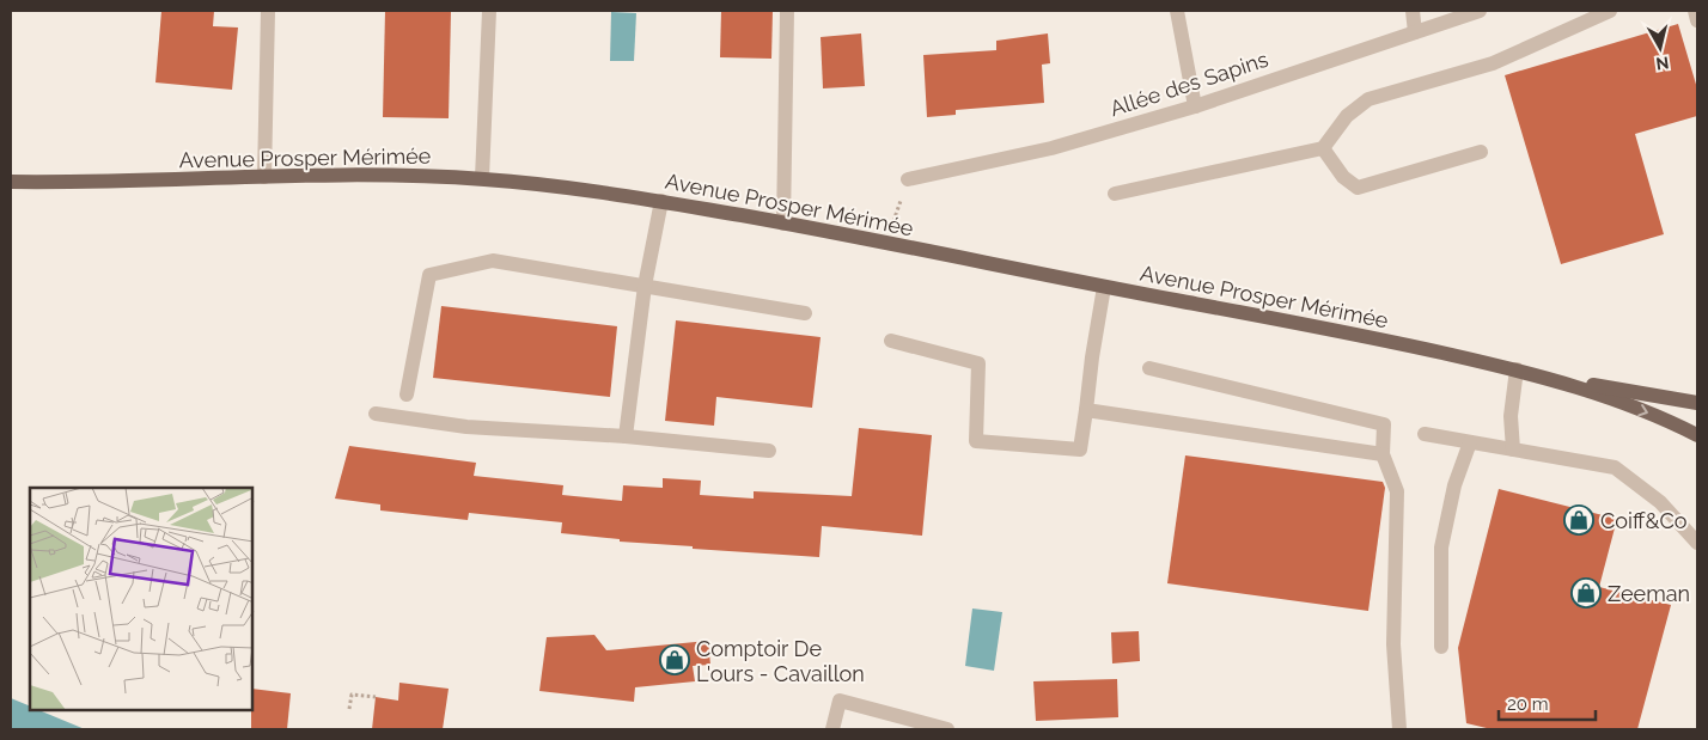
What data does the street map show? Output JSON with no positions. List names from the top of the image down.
{
  "streets": {
    "main road": ["Avenue Prosper Mérimée"],
    "street": ["Allée des Sapins"]
  },
  "places": {
    "shop": ["Coiff&Co", "Zeeman", "Comptoir De L'ours - Cavaillon"]
  },
  "scale_bar": "20 m",
  "north": "bottom"
}
